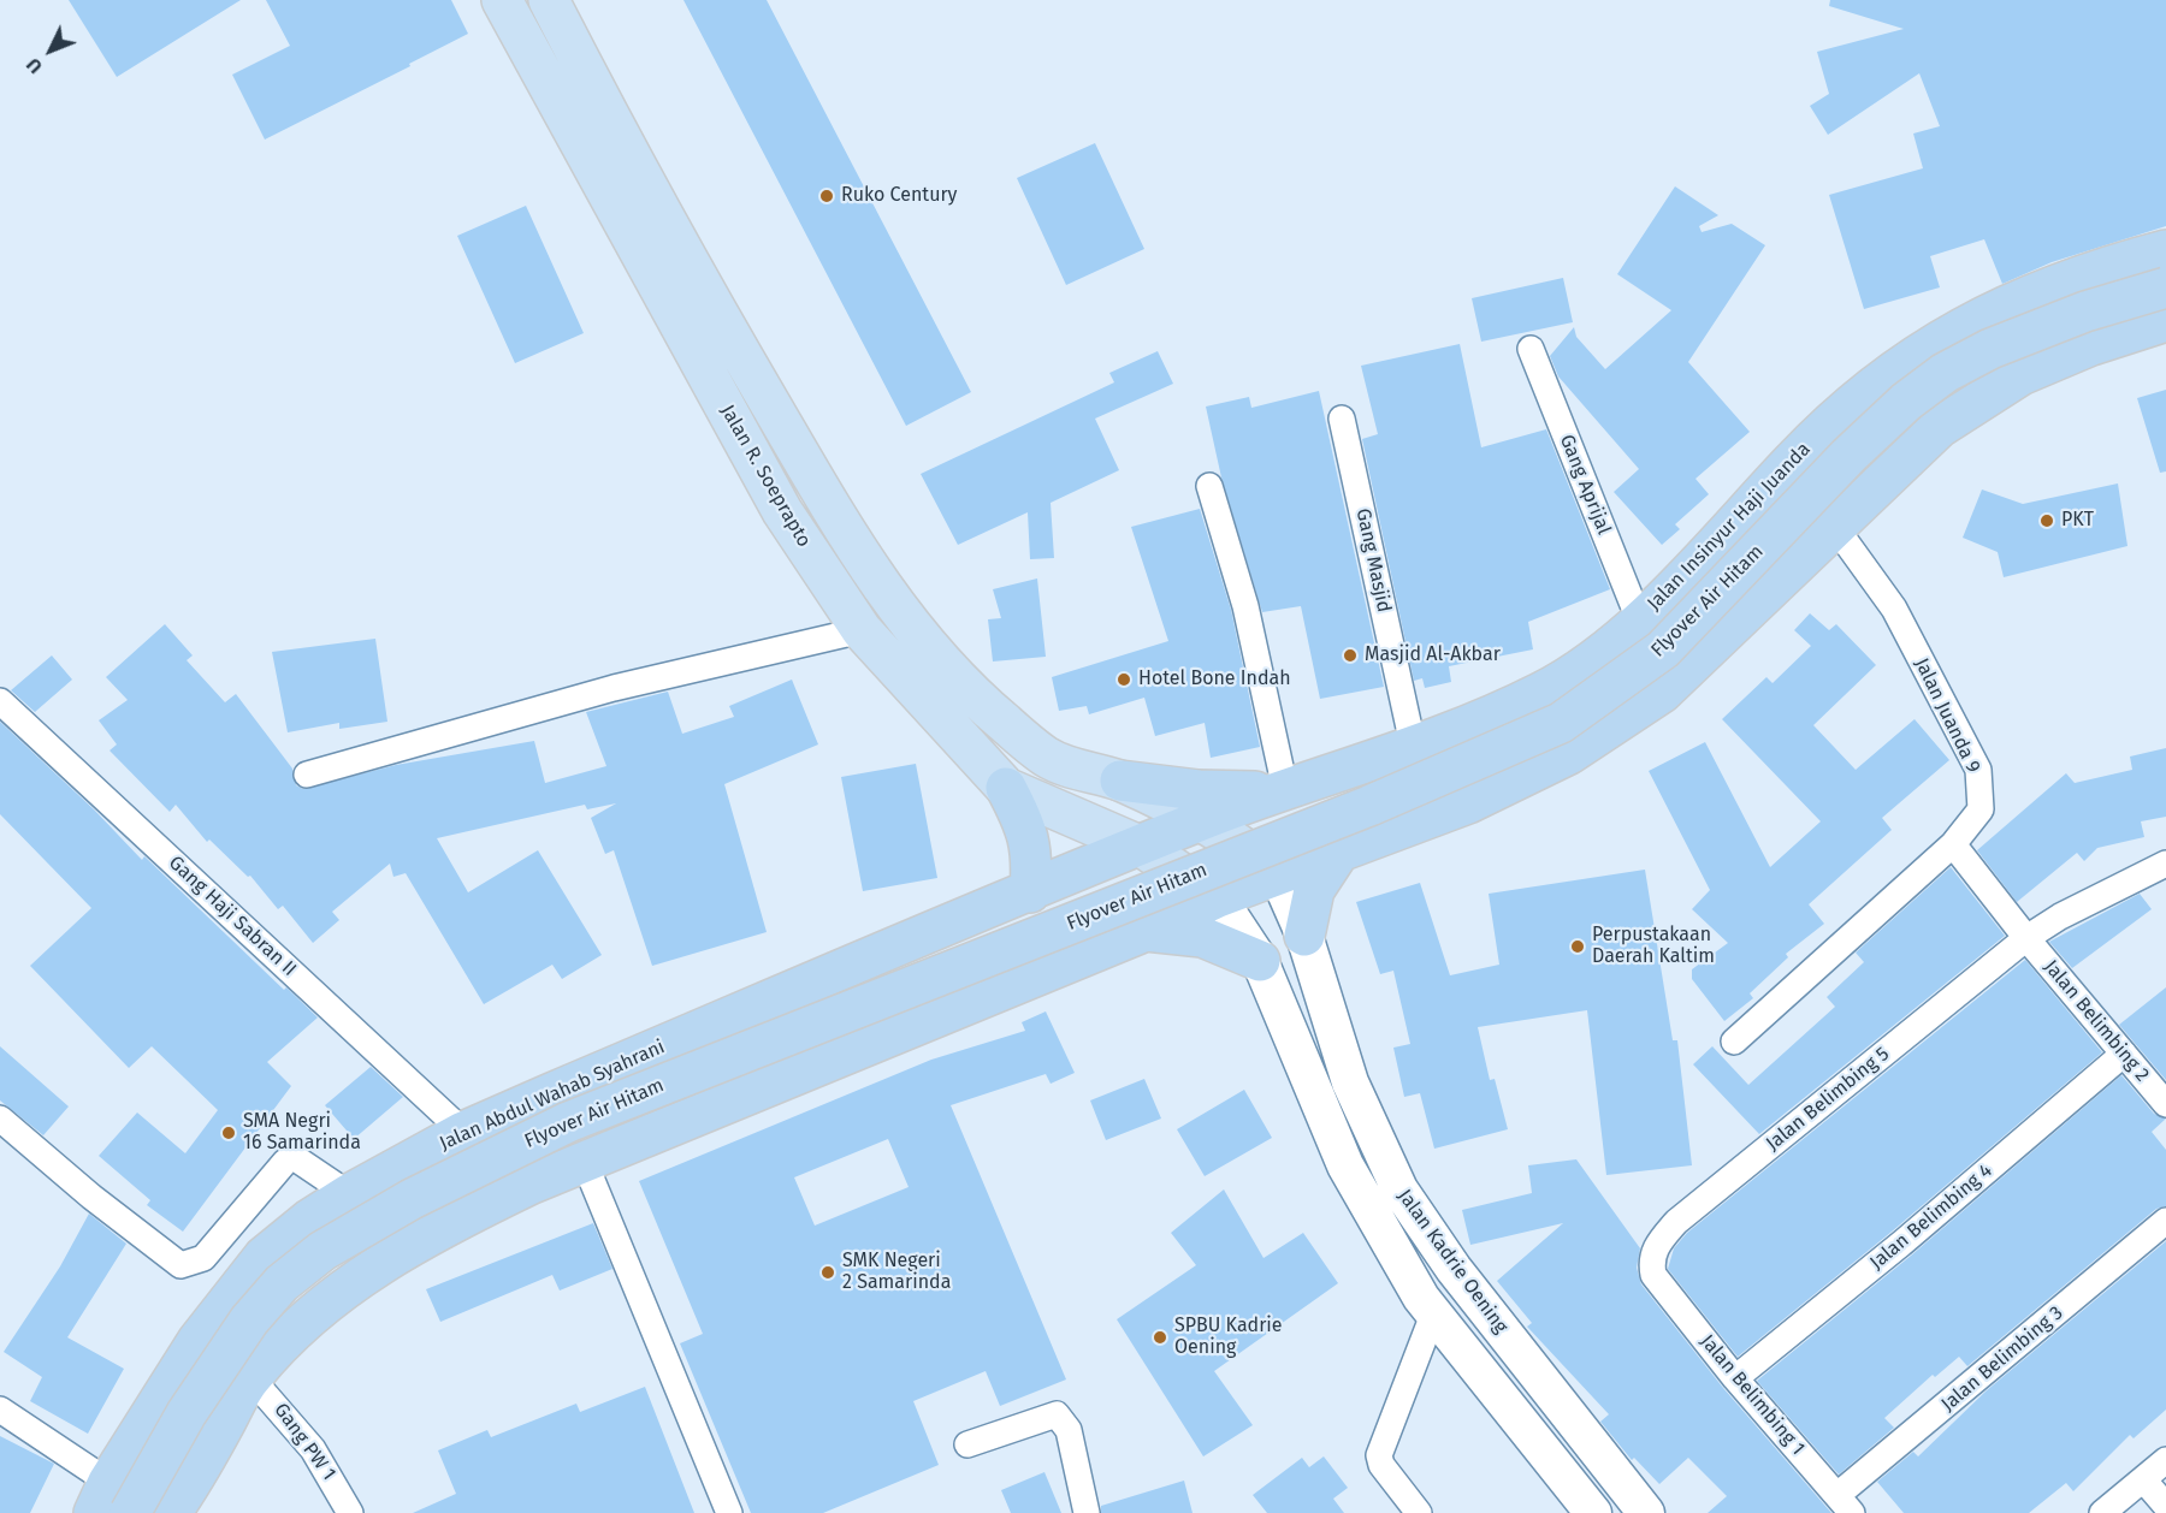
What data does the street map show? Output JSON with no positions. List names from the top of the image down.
{
  "streets": {
    "highway": ["Jalan Insinyur Haji Juanda", "Flyover Air Hitam", "Jalan Abdul Wahab Syahrani"],
    "main road": ["Jalan R. Soeprapto", "Jalan Kadrie Oening"],
    "street": [
      "Gang Aprijal",
      "Gang Masjid",
      "Jalan Juanda 9",
      "Gang Haji Sabran II",
      "Jalan Belimbing 2",
      "Jalan Belimbing 5",
      "Jalan Belimbing 4",
      "Jalan Belimbing 3",
      "Jalan Belimbing 1",
      "Gang PW 1"
    ]
  },
  "crossings": [
    ["Jalan R. Soeprapto", "Jalan Insinyur Haji Juanda"],
    ["Jalan R. Soeprapto", "Jalan Abdul Wahab Syahrani"],
    ["Jalan R. Soeprapto", "Jalan Kadrie Oening"],
    ["Gang Aprijal", "Jalan Insinyur Haji Juanda"],
    ["Jalan Insinyur Haji Juanda", "Gang Masjid"],
    ["Jalan Insinyur Haji Juanda", "Jalan Abdul Wahab Syahrani"],
    ["Gang Haji Sabran II", "Jalan Abdul Wahab Syahrani"],
    ["Jalan Belimbing 2", "Jalan Belimbing 5"],
    ["Jalan Belimbing 2", "Jalan Belimbing 4"],
    ["Jalan Belimbing 5", "Jalan Belimbing 1"],
    ["Jalan Belimbing 4", "Jalan Belimbing 1"],
    ["Jalan Belimbing 3", "Jalan Belimbing 1"]
  ],
  "places": [
    "Ruko Century",
    "PKT",
    "Masjid Al-Akbar",
    "Hotel Bone Indah",
    "Perpustakaan Daerah Kaltim",
    "SMA Negri 16 Samarinda",
    "SMK Negeri 2 Samarinda",
    "SPBU Kadrie Oening"
  ],
  "north": "bottom left"
}
